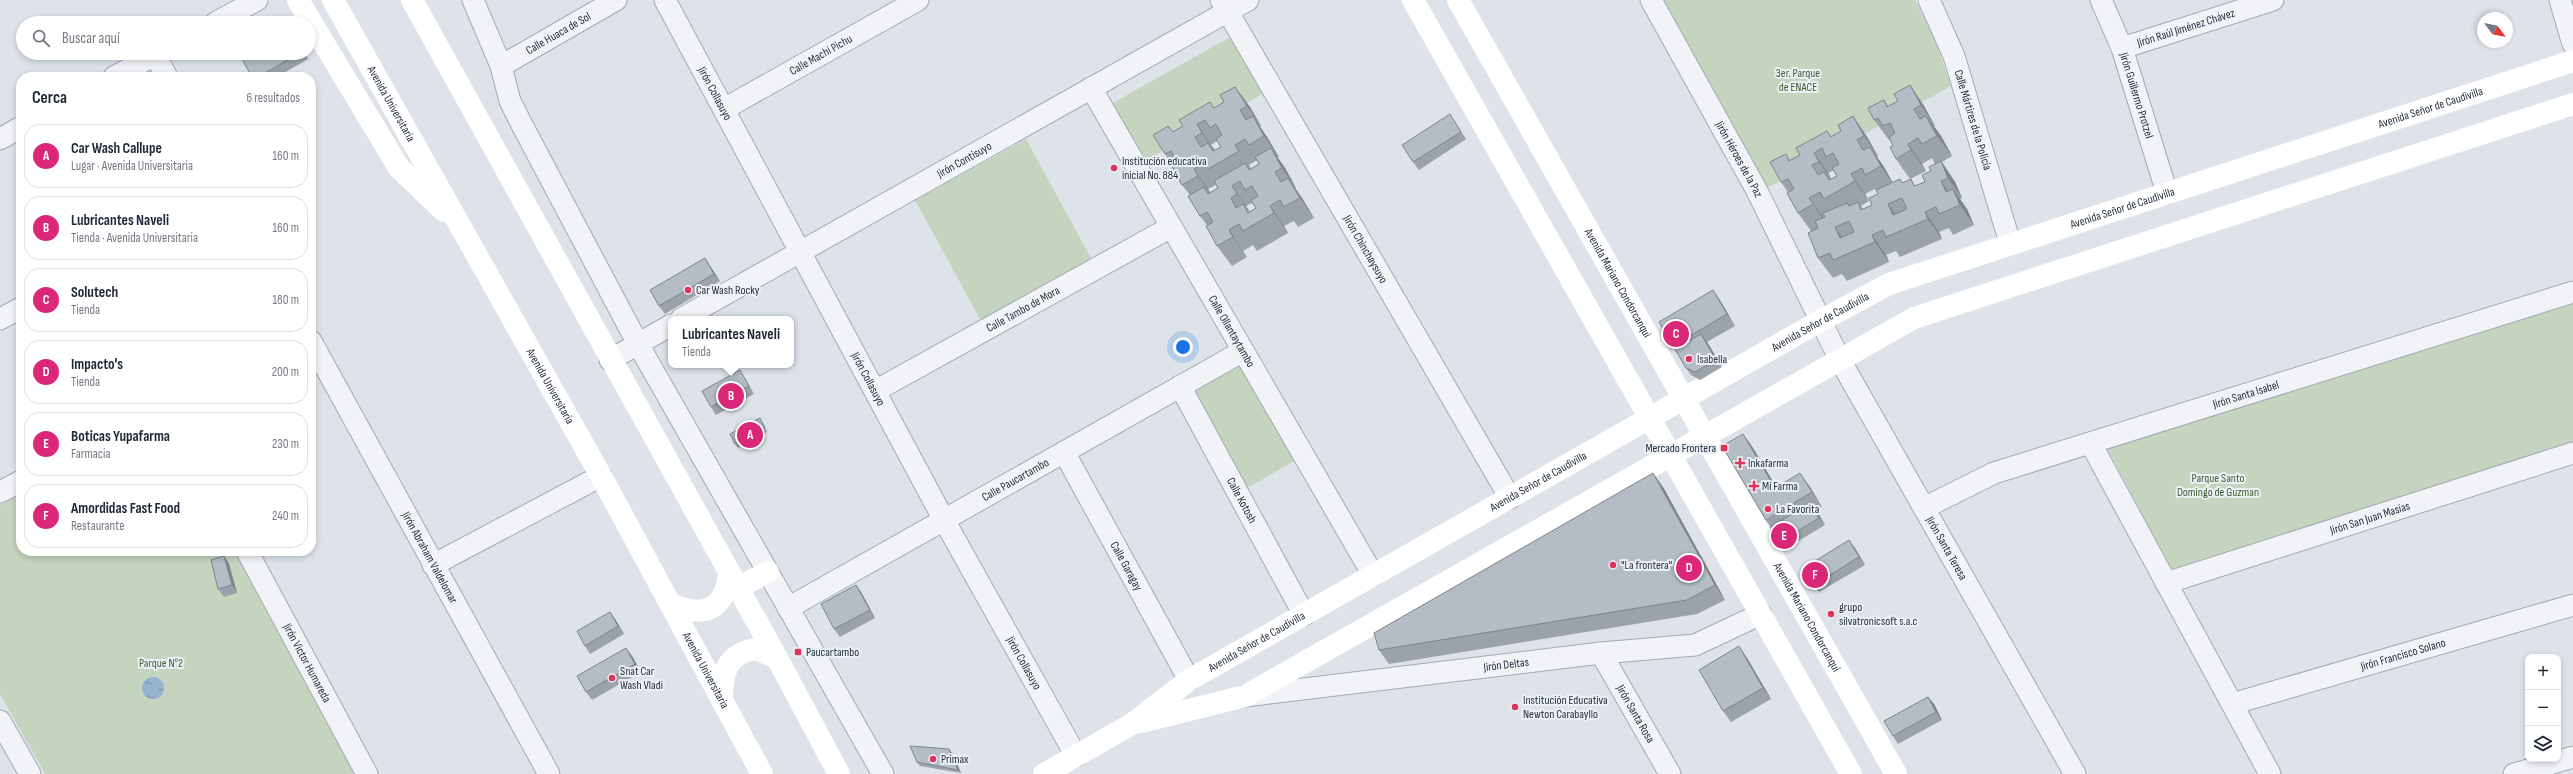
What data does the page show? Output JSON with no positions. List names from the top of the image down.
{
  "streets": {
    "main road": ["Avenida Universitaria", "Avenida Señor de Caudivilla", "Avenida Mariano Condorcanqui"],
    "street": [
      "Jirón Raúl Jiménez Chávez",
      "Calle Huaca de Sol",
      "Calle Machi Pichu",
      "Jirón Collasuyo",
      "Jirón Guillermo Protzel",
      "Calle Mártires de la Policía",
      "Jirón Contisuyo",
      "Jirón Héroes de la Paz",
      "Jirón Chinchaysuyo",
      "Calle Tambo de Mora",
      "Calle Ollantaytambo",
      "Jirón Santa Isabel",
      "Calle Paucartambo",
      "Calle Kotosh",
      "Jirón San Juan Masías",
      "Jirón Santa Teresa",
      "Jirón Abraham Valdelomar",
      "Calle Garagay",
      "Jirón Francisco Solano",
      "Jirón Victor Humareda",
      "Jirón Deltas",
      "Jirón Santa Rosa"
    ]
  },
  "crossings": [
    ["Jirón Raúl Jiménez Chávez", "Jirón Guillermo Protzel"],
    ["Calle Machi Pichu", "Jirón Collasuyo"],
    ["Jirón Collasuyo", "Avenida Señor de Caudivilla"],
    ["Jirón Collasuyo", "Jirón Contisuyo"],
    ["Jirón Collasuyo", "Calle Tambo de Mora"],
    ["Jirón Collasuyo", "Calle Paucartambo"],
    ["Jirón Guillermo Protzel", "Avenida Señor de Caudivilla"],
    ["Avenida Señor de Caudivilla", "Calle Mártires de la Policía"],
    ["Avenida Señor de Caudivilla", "Jirón Héroes de la Paz"],
    ["Avenida Señor de Caudivilla", "Jirón Chinchaysuyo"],
    ["Avenida Señor de Caudivilla", "Avenida Mariano Condorcanqui"],
    ["Avenida Señor de Caudivilla", "Calle Ollantaytambo"],
    ["Avenida Señor de Caudivilla", "Calle Kotosh"],
    ["Avenida Señor de Caudivilla", "Jirón Santa Teresa"],
    ["Avenida Señor de Caudivilla", "Calle Garagay"],
    ["Avenida Señor de Caudivilla", "Jirón Deltas"],
    ["Jirón Contisuyo", "Jirón Chinchaysuyo"],
    ["Jirón Contisuyo", "Calle Ollantaytambo"],
    ["Jirón Héroes de la Paz", "Jirón Santa Teresa"],
    ["Calle Tambo de Mora", "Calle Ollantaytambo"],
    ["Calle Ollantaytambo", "Calle Paucartambo"],
    ["Jirón Santa Isabel", "Jirón Santa Teresa"],
    ["Calle Paucartambo", "Calle Kotosh"],
    ["Calle Paucartambo", "Calle Garagay"],
    ["Jirón Deltas", "Jirón Santa Rosa"]
  ],
  "parks": ["3er. Parque de ENACE", "Parque Santo Domingo de Guzman", "Parque N°2"],
  "places": {
    "other": [
      "Institución educativa inicial No. 884",
      "Car Wash Rocky",
      "Isabella",
      "La Favorita",
      "\"La frontera\"",
      "grupo silvatronicsoft s.a.c",
      "Snat Car Wash Vladi",
      "Institución Educativa Newton Carabayllo",
      "Primax"
    ],
    "transit": ["Mercado Frontera", "Paucartambo"],
    "health": ["Inkafarma", "Mi Farma"]
  },
  "north": "bottom right",
  "page": {
    "search": "Buscar aquí",
    "heading": ["Cerca", "6 resultados"],
    "list": [
      {
        "mark": "A",
        "name": "Car Wash Callupe",
        "note": "Lugar · Avenida Universitaria",
        "value": "160 m"
      },
      {
        "mark": "B",
        "name": "Lubricantes Naveli",
        "note": "Tienda · Avenida Universitaria",
        "value": "160 m"
      },
      {
        "mark": "C",
        "name": "Solutech",
        "note": "Tienda",
        "value": "180 m"
      },
      {
        "mark": "D",
        "name": "Impacto's",
        "note": "Tienda",
        "value": "200 m"
      },
      {
        "mark": "E",
        "name": "Boticas Yupafarma",
        "note": "Farmacia",
        "value": "230 m"
      },
      {
        "mark": "F",
        "name": "Amordidas Fast Food",
        "note": "Restaurante",
        "value": "240 m"
      }
    ],
    "popup": ["Lubricantes Naveli", "Tienda"],
    "pins": [
      "C",
      "B",
      "A",
      "E",
      "D",
      "F"
    ],
    "map_buttons": ["+", "−"]
  }
}
